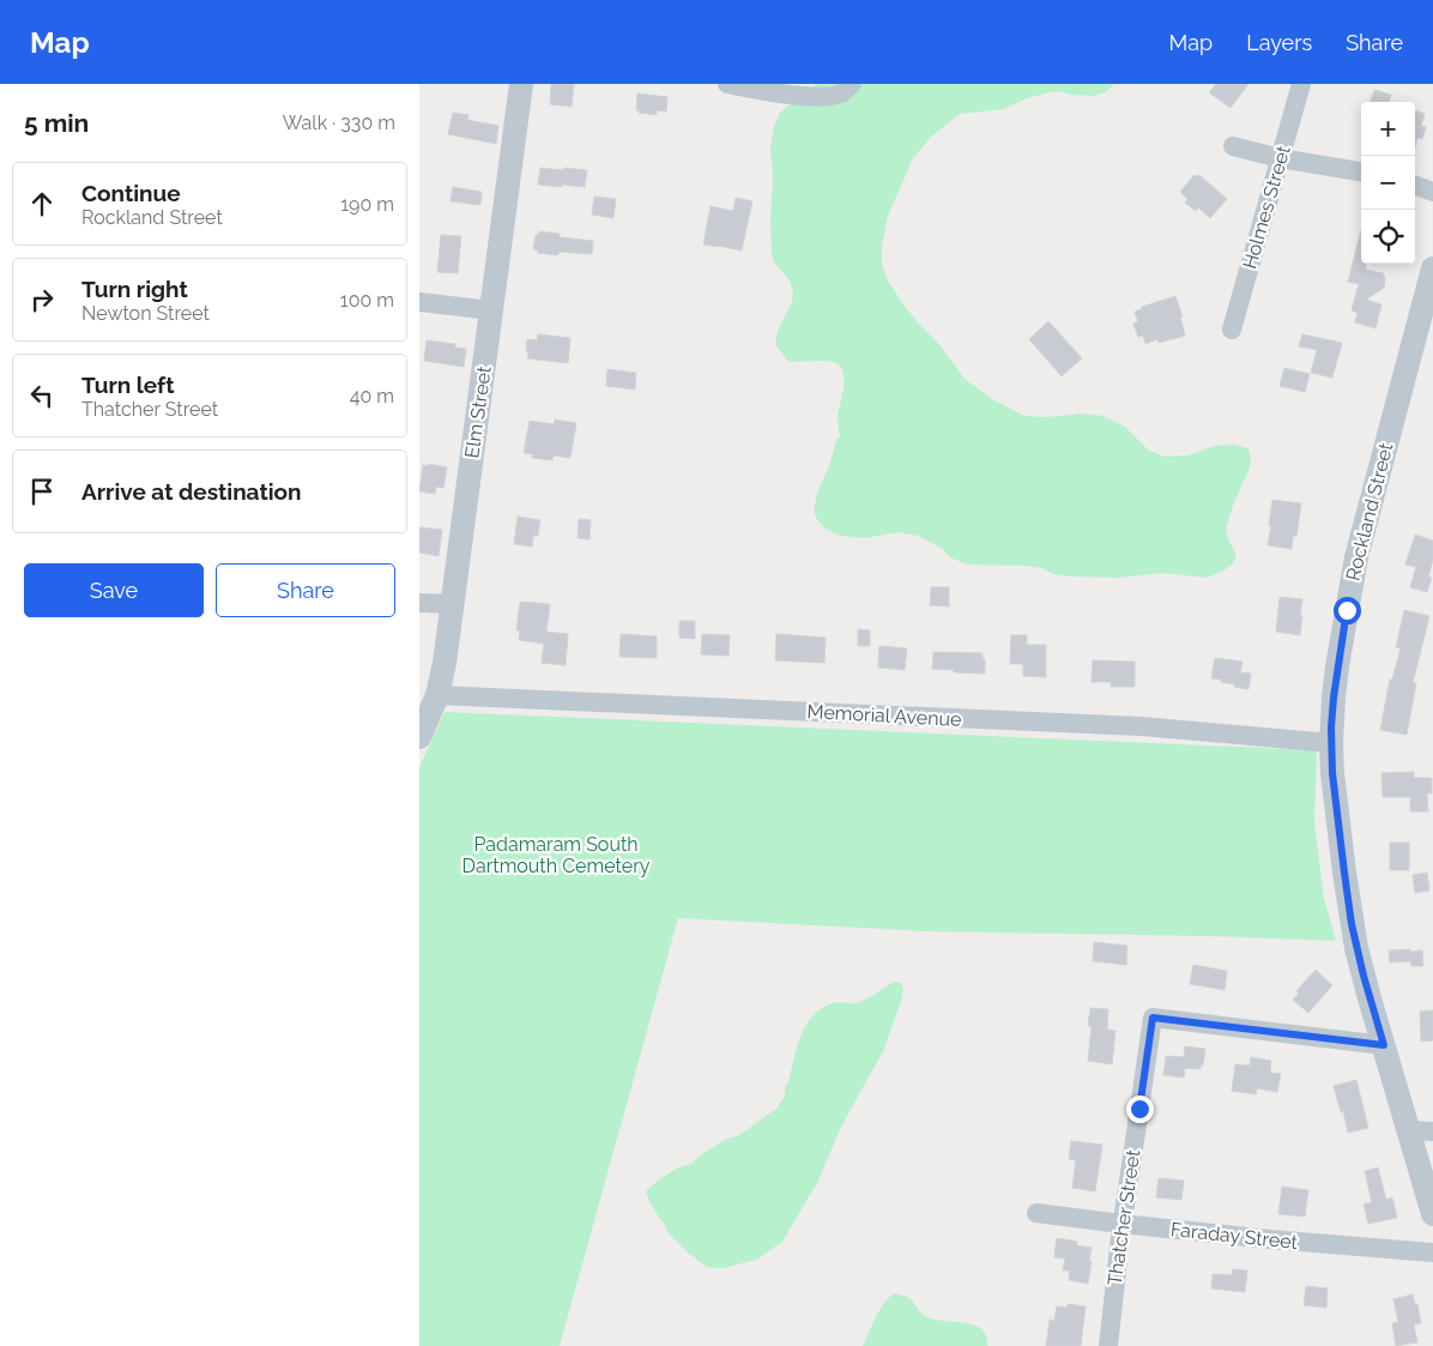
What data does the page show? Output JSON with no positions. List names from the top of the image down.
{
  "streets": {
    "street": [
      "Holmes Street",
      "Elm Street",
      "Rockland Street",
      "Memorial Avenue",
      "Thatcher Street",
      "Faraday Street"
    ]
  },
  "crossings": [
    ["Elm Street", "Memorial Avenue"],
    ["Rockland Street", "Memorial Avenue"],
    ["Rockland Street", "Thatcher Street"],
    ["Thatcher Street", "Faraday Street"]
  ],
  "parks": ["Padamaram South Dartmouth Cemetery"],
  "page": {
    "header": "Map",
    "nav": ["Map", "Layers", "Share"],
    "heading": ["5 min", "Walk · 330 m"],
    "map_buttons": ["+", "−"],
    "list": [
      ["Continue", "Rockland Street", "190 m"],
      ["Turn right", "Newton Street", "100 m"],
      ["Turn left", "Thatcher Street", "40 m"],
      "Arrive at destination"
    ],
    "buttons": ["Save", "Share"]
  }
}
